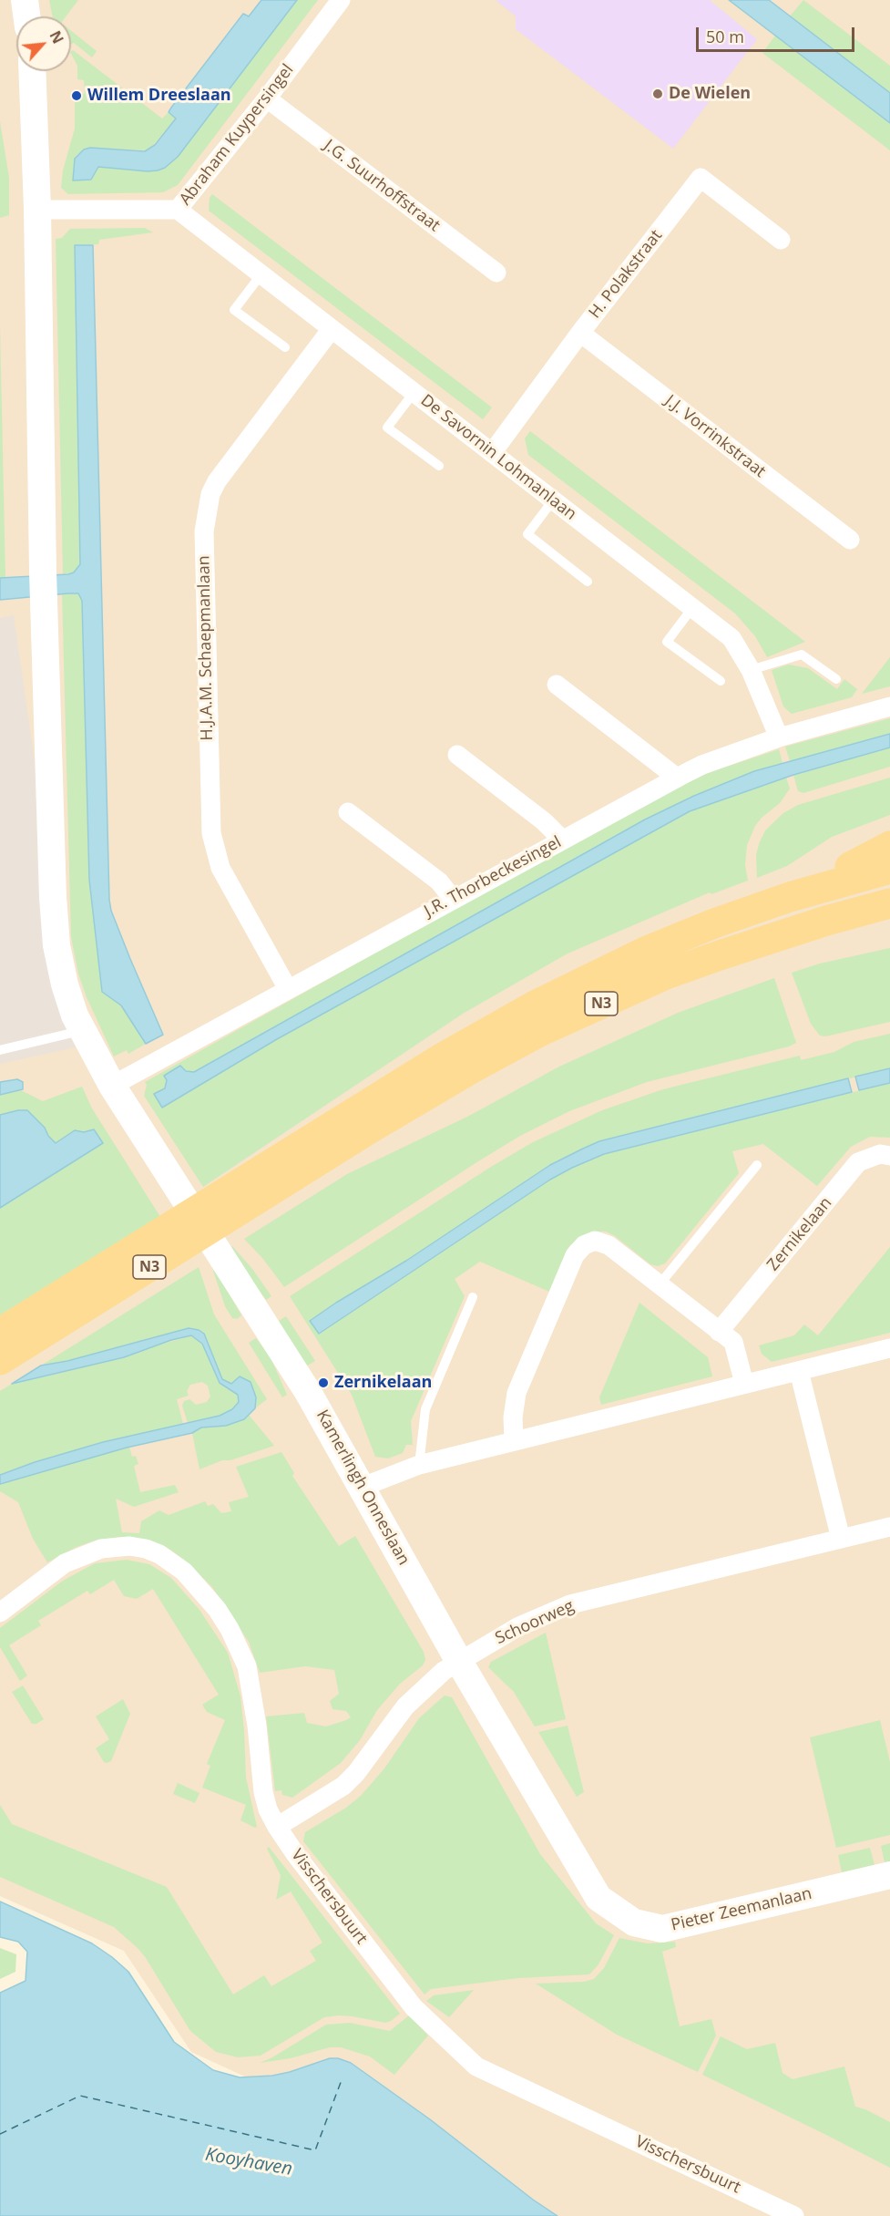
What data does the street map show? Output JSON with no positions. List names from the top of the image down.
{
  "streets": {
    "main road": ["N3"],
    "street": [
      "Abraham Kuypersingel",
      "J.G. Suurhoffstraat",
      "H. Polakstraat",
      "J.J. Vorrinkstraat",
      "De Savornin Lohmanlaan",
      "H.J.A.M. Schaepmanlaan",
      "J.R. Thorbeckesingel",
      "Zernikelaan",
      "Kamerlingh Onneslaan",
      "Schoorweg",
      "Visschersbuurt",
      "Pieter Zeemanlaan"
    ]
  },
  "crossings": [
    ["Abraham Kuypersingel", "J.G. Suurhoffstraat"],
    ["Abraham Kuypersingel", "De Savornin Lohmanlaan"],
    ["Abraham Kuypersingel", "Kamerlingh Onneslaan"],
    ["H. Polakstraat", "J.J. Vorrinkstraat"],
    ["H. Polakstraat", "De Savornin Lohmanlaan"],
    ["De Savornin Lohmanlaan", "H.J.A.M. Schaepmanlaan"],
    ["De Savornin Lohmanlaan", "J.R. Thorbeckesingel"],
    ["H.J.A.M. Schaepmanlaan", "J.R. Thorbeckesingel"],
    ["J.R. Thorbeckesingel", "Kamerlingh Onneslaan"],
    ["Kamerlingh Onneslaan", "Schoorweg"],
    ["Kamerlingh Onneslaan", "Pieter Zeemanlaan"],
    ["Schoorweg", "Visschersbuurt"]
  ],
  "water": ["Kooyhaven"],
  "places": ["De Wielen", "Willem Dreeslaan", "Zernikelaan"],
  "scale_bar": "50 m",
  "north": "top right"
}
